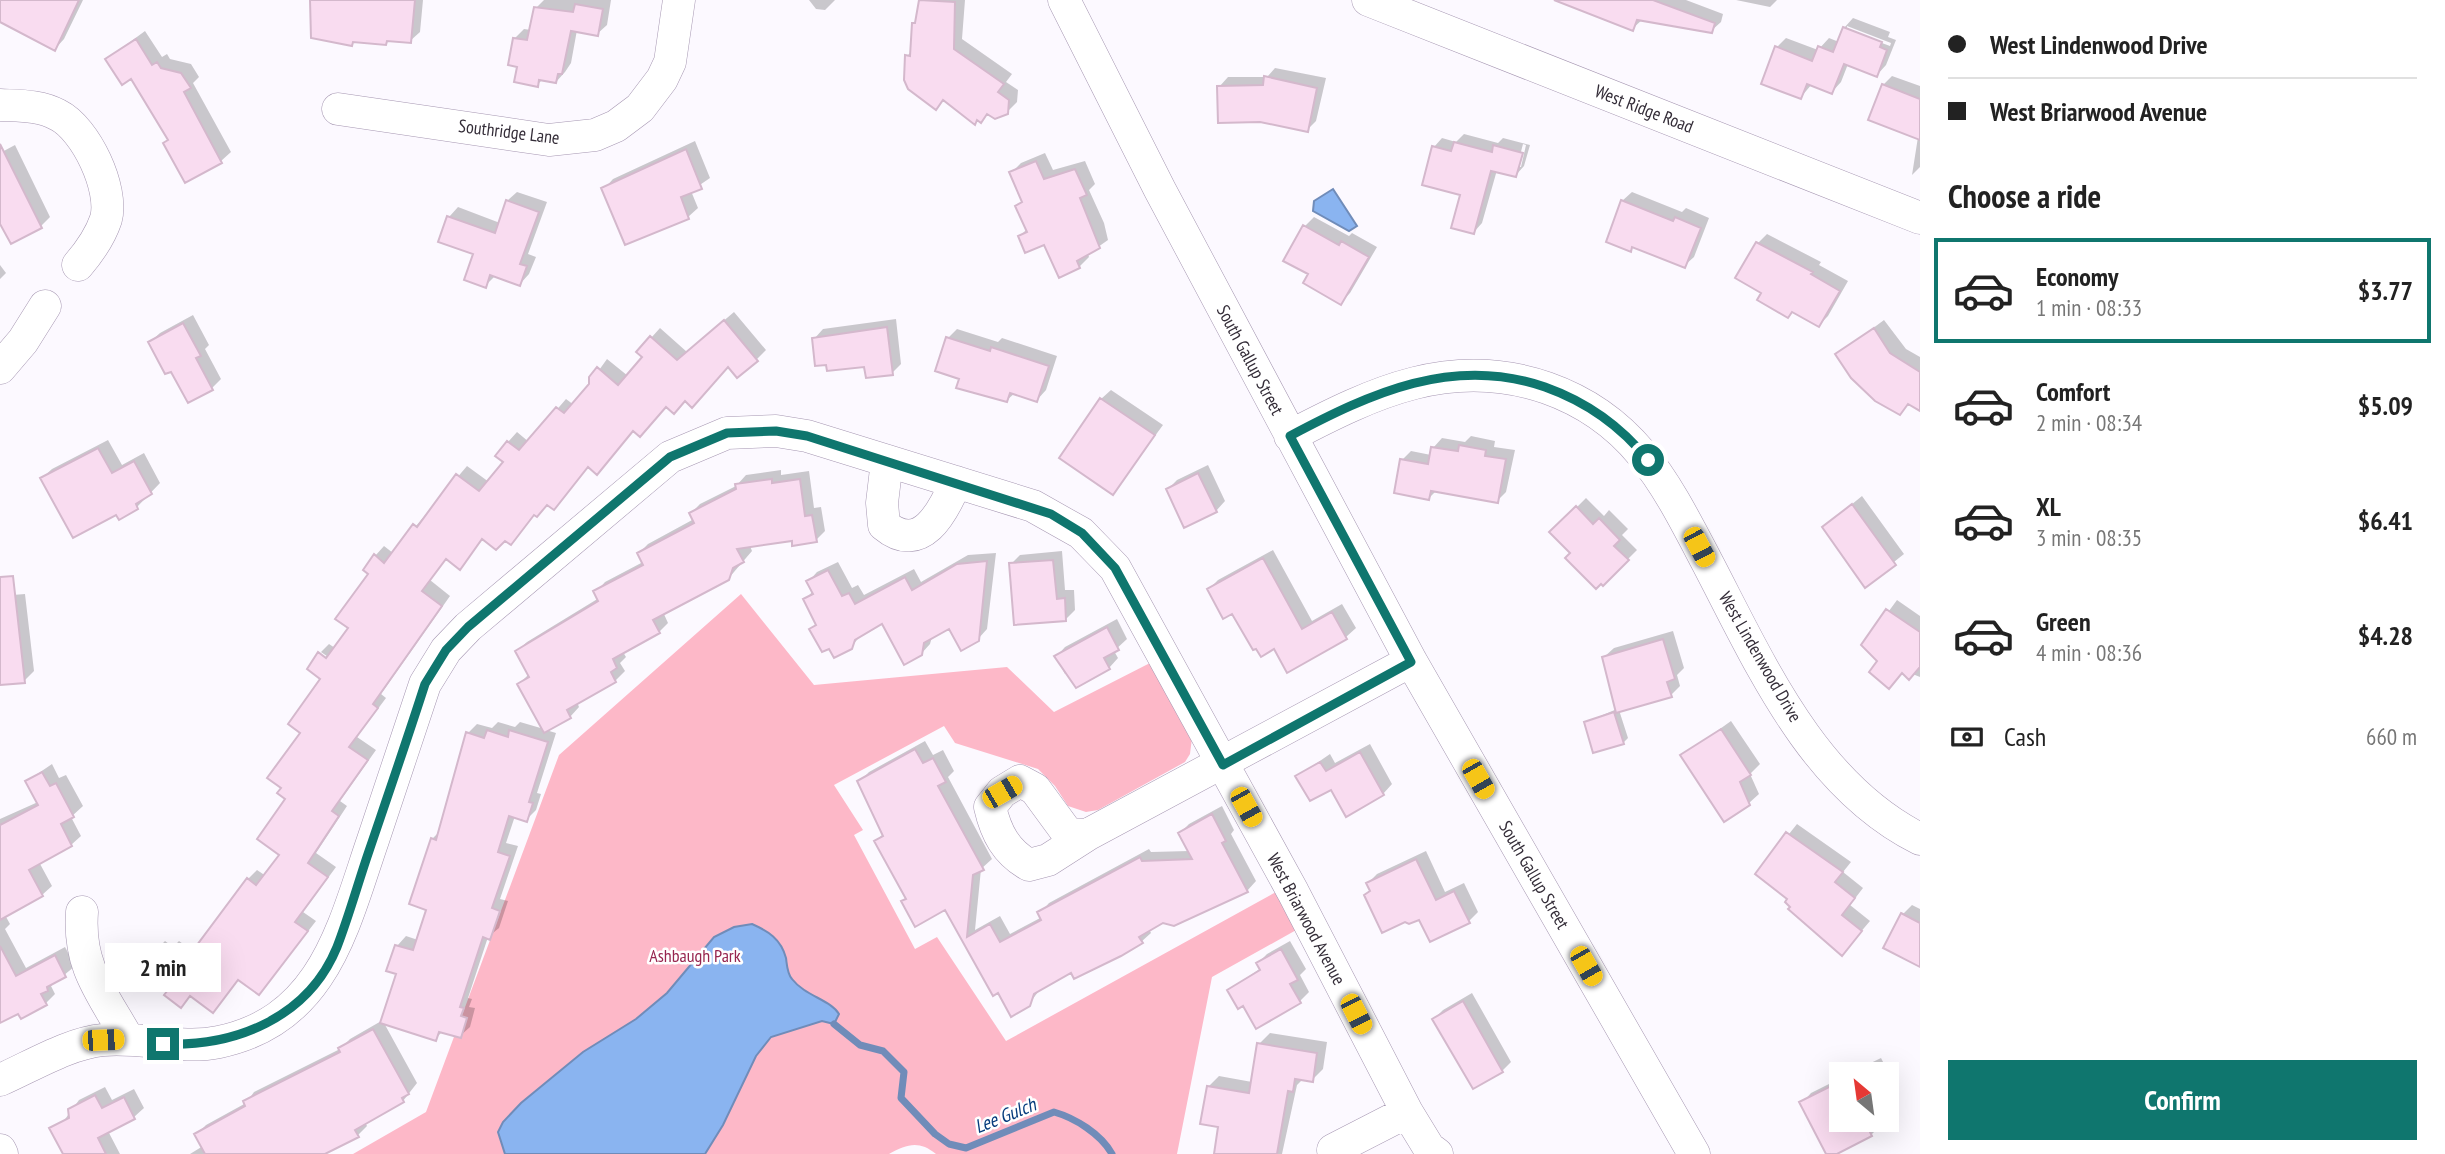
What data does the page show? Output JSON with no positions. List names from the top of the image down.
{
  "streets": {
    "street": [
      "West Ridge Road",
      "Southridge Lane",
      "South Gallup Street",
      "West Lindenwood Drive",
      "West Briarwood Avenue"
    ]
  },
  "crossings": [
    ["South Gallup Street", "West Lindenwood Drive"]
  ],
  "water": ["Lee Gulch"],
  "parks": ["Ashbaugh Park"],
  "north": "top left",
  "page": {
    "banner": ["West Lindenwood Drive", "West Briarwood Avenue"],
    "heading": "Choose a ride",
    "list": [
      {
        "name": "Economy",
        "note": "1 min · 08:33",
        "value": "$3.77"
      },
      {
        "name": "Comfort",
        "note": "2 min · 08:34",
        "value": "$5.09"
      },
      {
        "name": "XL",
        "note": "3 min · 08:35",
        "value": "$6.41"
      },
      {
        "name": "Green",
        "note": "4 min · 08:36",
        "value": "$4.28"
      }
    ],
    "pay": ["Cash", "660 m"],
    "bubble": "2 min",
    "buttons": "Confirm"
  }
}
